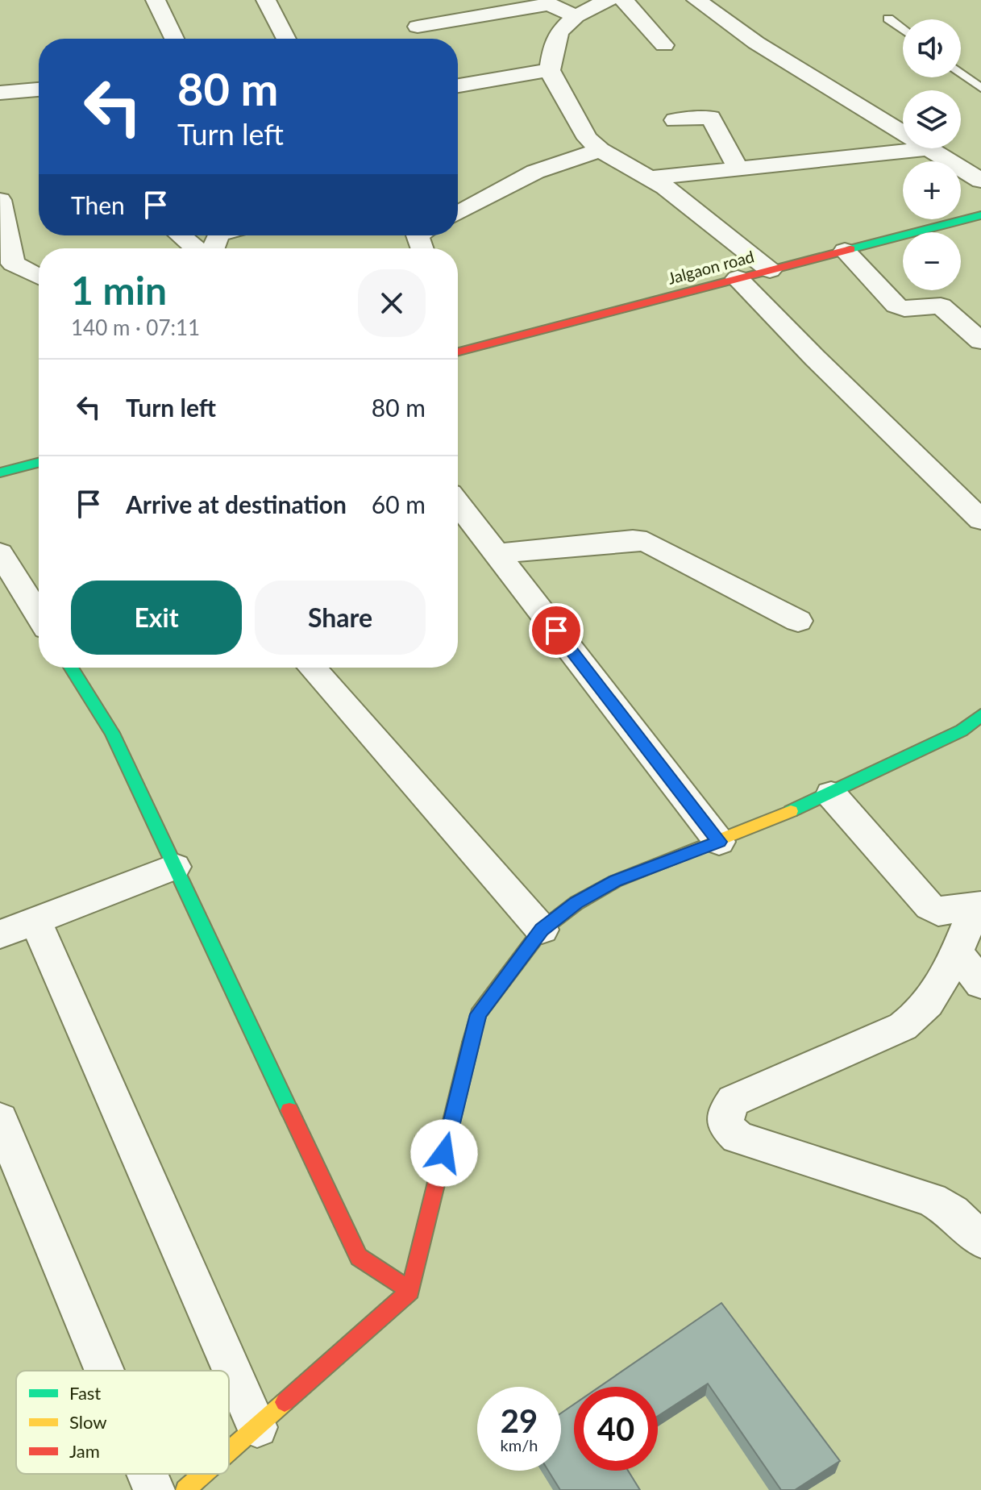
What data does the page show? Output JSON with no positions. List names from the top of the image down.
{
  "streets": {
    "main road": ["Jalgaon road"]
  },
  "legend": ["Fast", "Slow", "Jam"],
  "page": {
    "map_buttons": ["+", "−"],
    "turn": ["80 m", "Turn left"],
    "then": "Then",
    "heading": ["1 min", "140 m · 07:11"],
    "list": [
      {
        "name": "Turn left",
        "value": "80 m"
      },
      {
        "name": "Arrive at destination",
        "value": "60 m"
      }
    ],
    "buttons": ["Exit", "Share"],
    "speed": "29 km/h",
    "limit": "40"
  }
}
